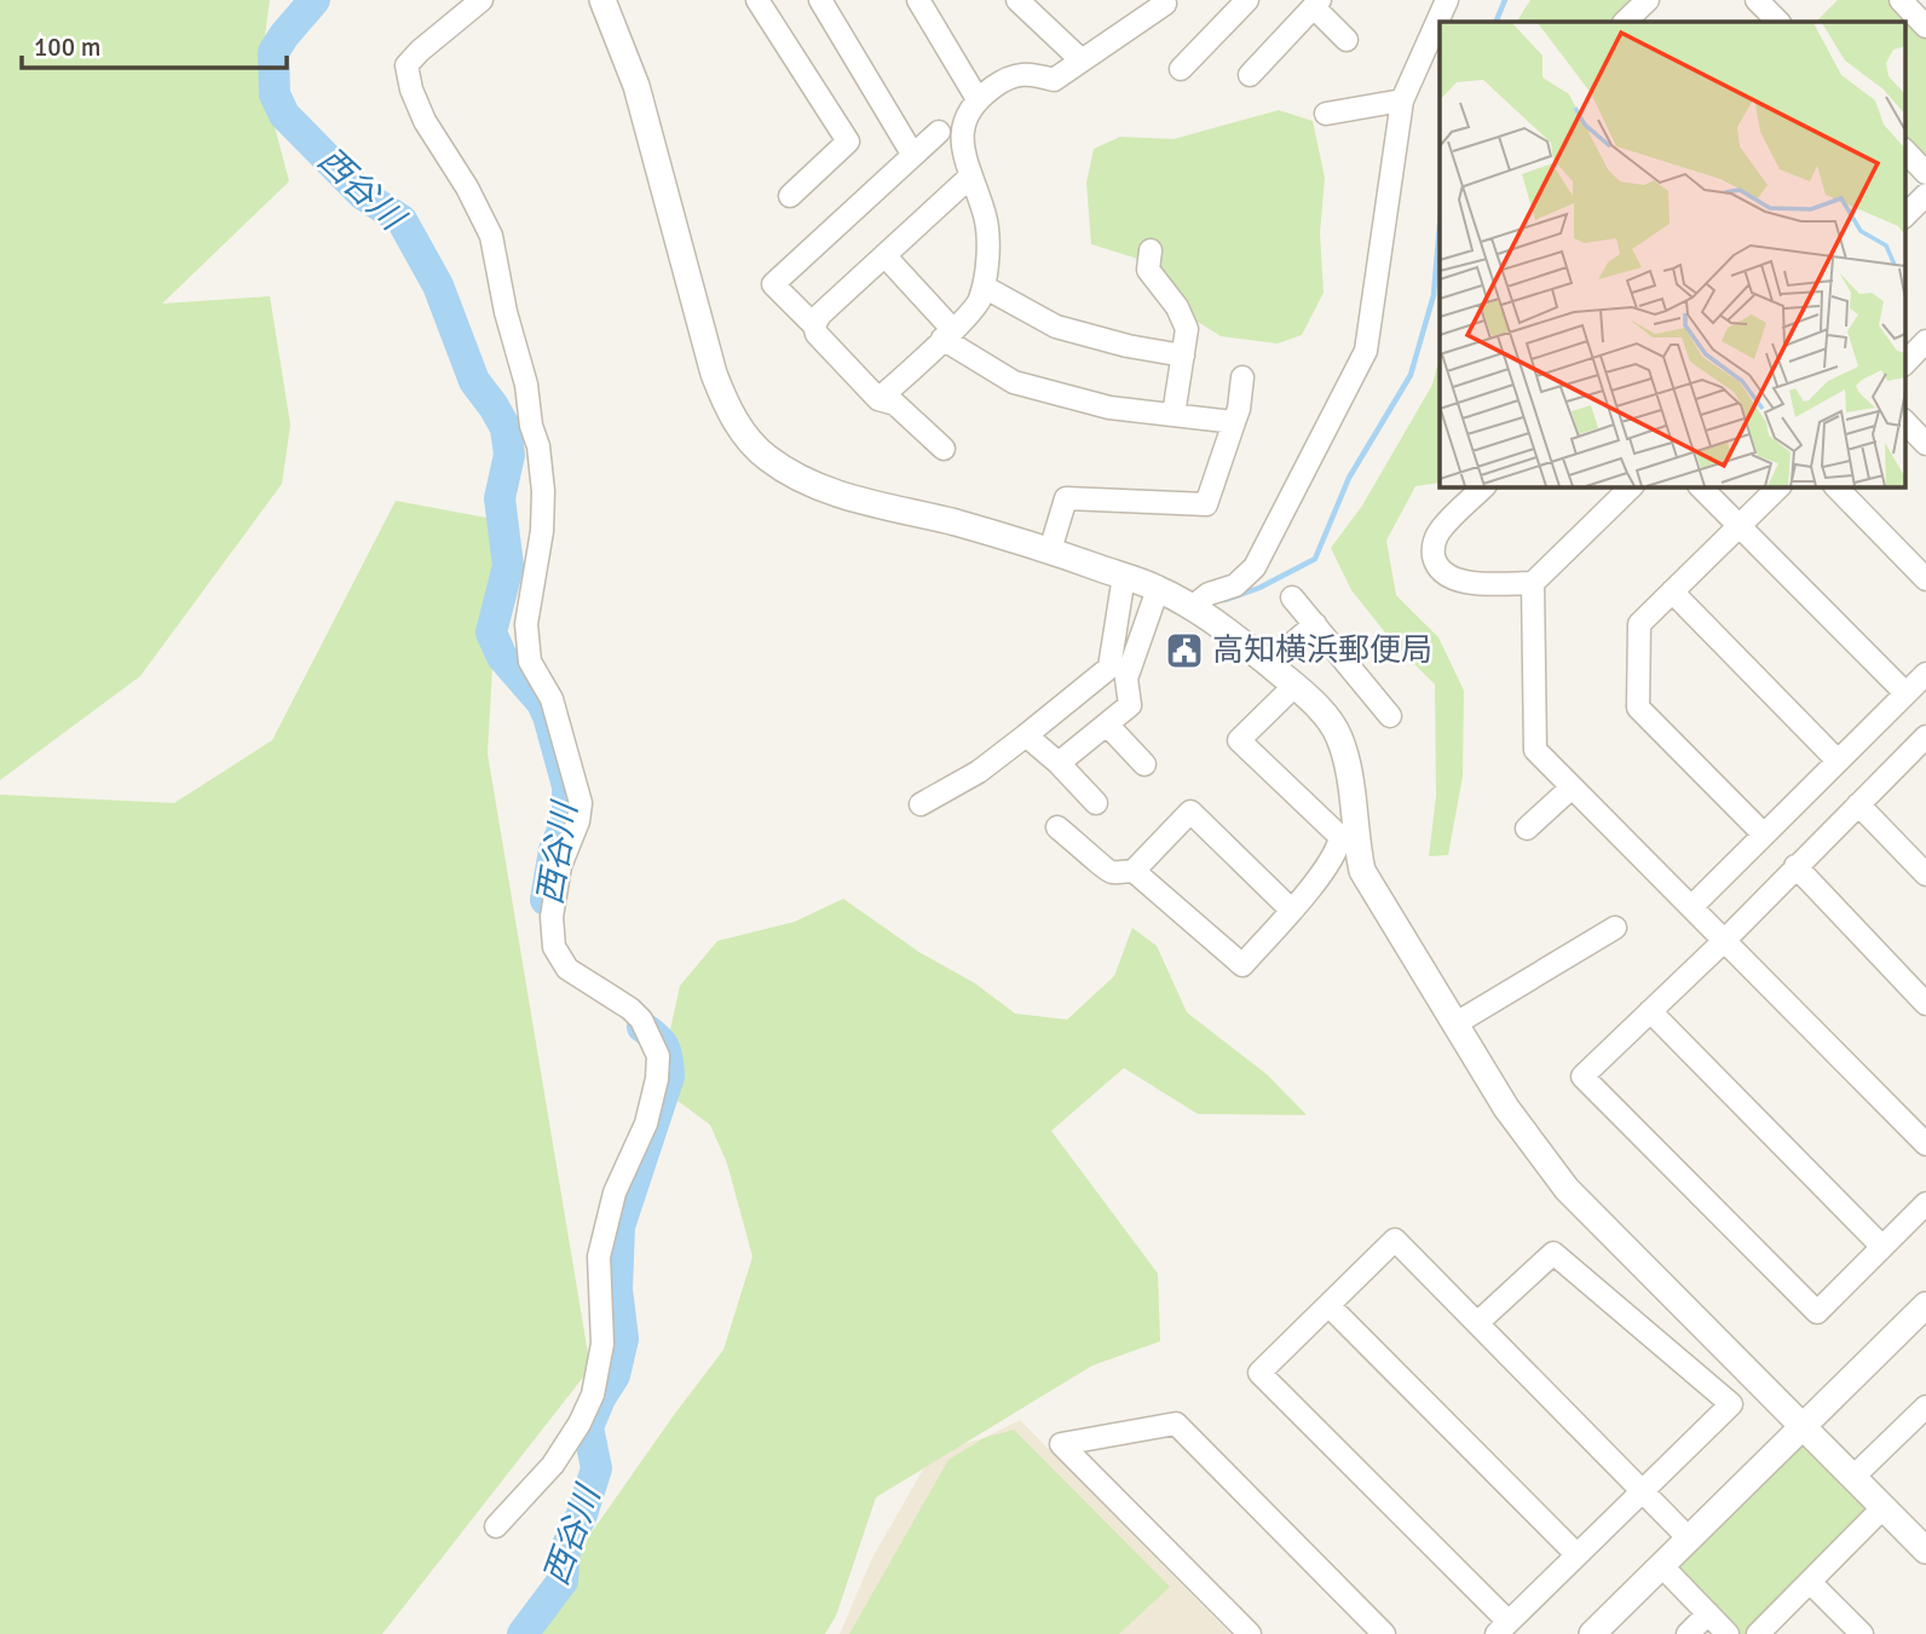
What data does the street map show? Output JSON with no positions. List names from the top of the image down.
{
  "water": ["西谷川"],
  "places": {
    "public building": ["高知横浜郵便局"]
  },
  "scale_bar": "100 m"
}
